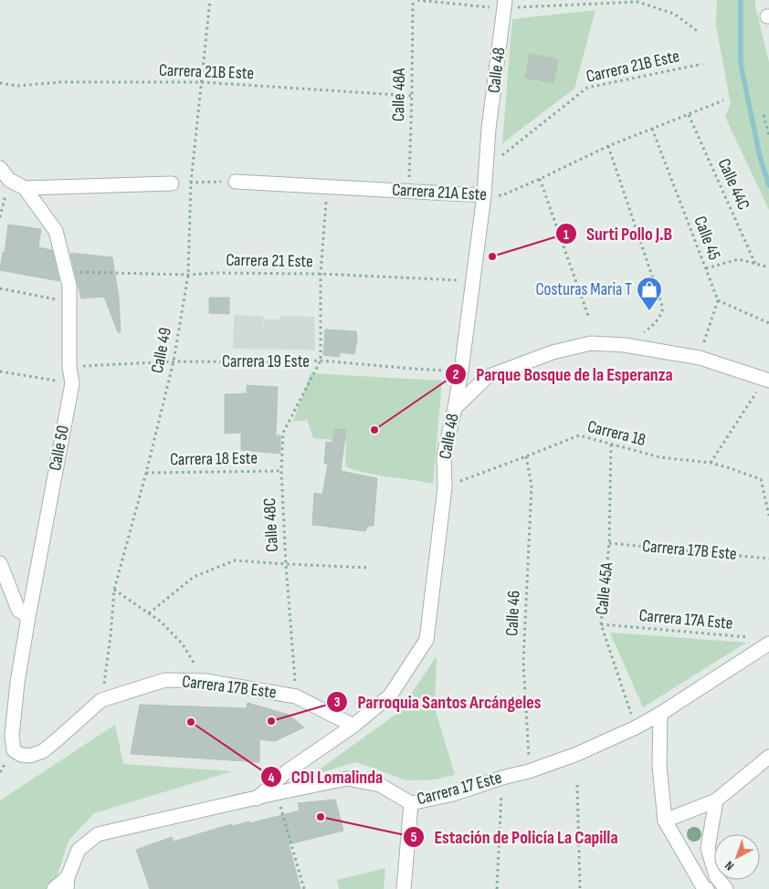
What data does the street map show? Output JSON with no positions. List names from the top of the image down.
{
  "streets": {
    "street": [
      "Calle 48",
      "Carrera 21A Este",
      "Calle 50",
      "Carrera 17B Este",
      "Carrera 17 Este"
    ],
    "path": [
      "Carrera 21B Este",
      "Calle 48A",
      "Calle 44C",
      "Calle 45",
      "Carrera 21 Este",
      "Calle 49",
      "Carrera 19 Este",
      "Carrera 18",
      "Carrera 18 Este",
      "Calle 48C",
      "Calle 45A",
      "Calle 46",
      "Carrera 17A Este"
    ]
  },
  "crossings": [
    ["Carrera 21B Este", "Calle 48"],
    ["Carrera 21B Este", "Calle 48A"],
    ["Carrera 21B Este", "Calle 49"],
    ["Calle 48", "Carrera 21A Este"],
    ["Calle 48", "Carrera 21 Este"],
    ["Calle 48", "Carrera 19 Este"],
    ["Calle 48", "Carrera 18"],
    ["Calle 48", "Carrera 17B Este"],
    ["Calle 48", "Carrera 17 Este"],
    ["Calle 48A", "Carrera 21A Este"],
    ["Calle 44C", "Carrera 21A Este"],
    ["Carrera 21A Este", "Calle 45"],
    ["Carrera 21 Este", "Calle 49"],
    ["Carrera 21 Este", "Calle 50"],
    ["Calle 49", "Carrera 19 Este"],
    ["Calle 49", "Carrera 18 Este"],
    ["Calle 49", "Carrera 17B Este"],
    ["Carrera 19 Este", "Calle 50"],
    ["Carrera 19 Este", "Calle 48C"],
    ["Carrera 18", "Calle 45A"],
    ["Carrera 18", "Calle 46"],
    ["Calle 50", "Carrera 17B Este"],
    ["Carrera 18 Este", "Calle 48C"],
    ["Calle 48C", "Carrera 17B Este"],
    ["Carrera 17B Este", "Calle 45A"],
    ["Calle 45A", "Carrera 17A Este"],
    ["Calle 45A", "Carrera 17 Este"],
    ["Calle 46", "Carrera 17 Este"]
  ],
  "places": {
    "other": [
      "Surti Pollo J.B",
      "Parque Bosque de la Esperanza",
      "Parroquia Santos Arcángeles",
      "CDI Lomalinda",
      "Estación de Policía La Capilla"
    ],
    "shop": ["Costuras Maria T"]
  },
  "north": "bottom left"
}
